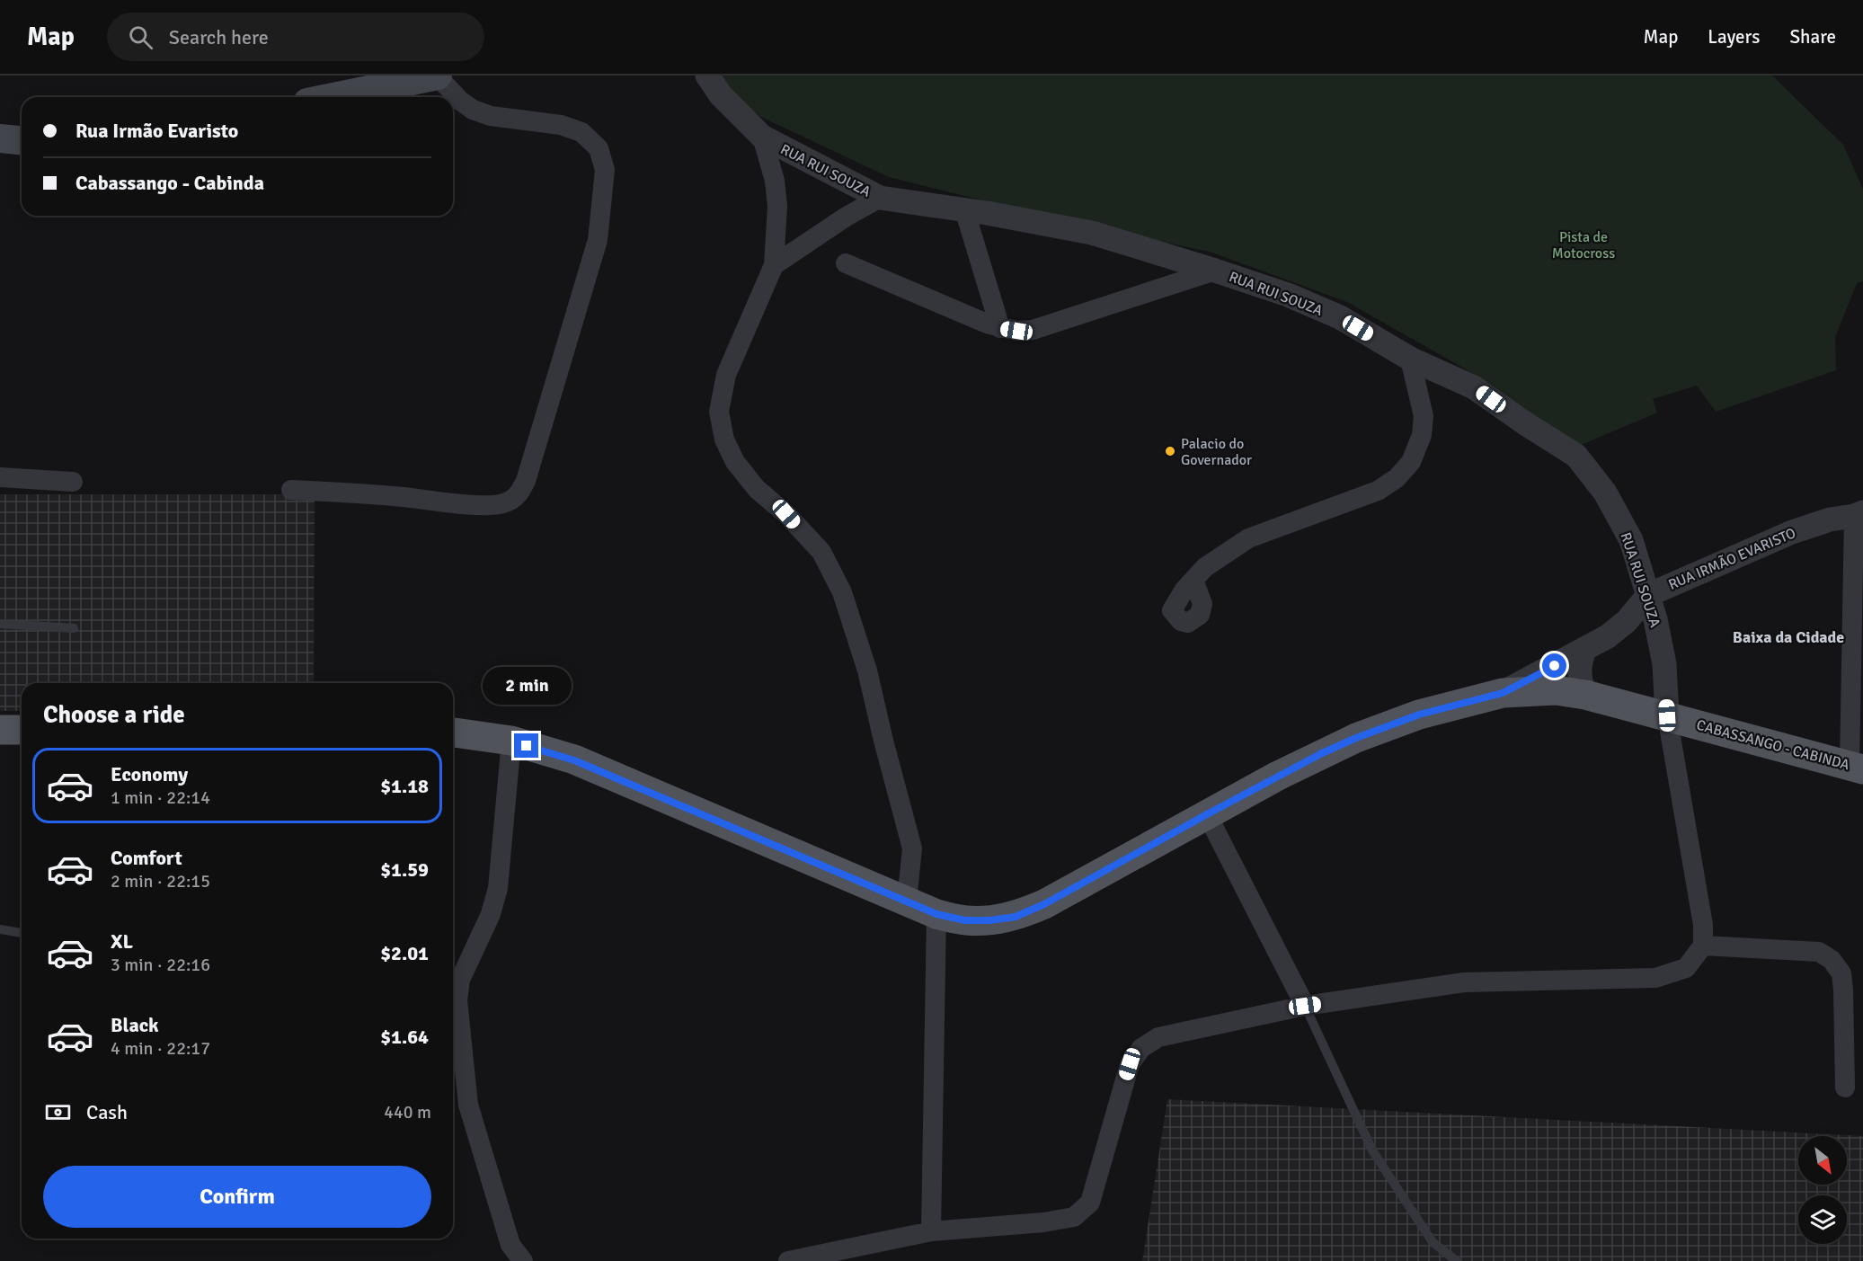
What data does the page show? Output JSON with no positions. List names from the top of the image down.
{
  "streets": {
    "main road": ["CABASSANGO - CABINDA"],
    "street": ["RUA RUI SOUZA", "RUA IRMÃO EVARISTO"]
  },
  "crossings": [
    ["RUA RUI SOUZA", "RUA IRMÃO EVARISTO"],
    ["RUA RUI SOUZA", "CABASSANGO - CABINDA"],
    ["RUA IRMÃO EVARISTO", "CABASSANGO - CABINDA"]
  ],
  "districts": ["Baixa da Cidade"],
  "parks": ["Pista de Motocross"],
  "places": ["Palacio do Governador"],
  "north": "bottom right",
  "page": {
    "header": "Map",
    "search": "Search here",
    "nav": ["Map", "Layers", "Share"],
    "banner": ["Rua Irmão Evaristo", "Cabassango - Cabinda"],
    "bubble": "2 min",
    "heading": "Choose a ride",
    "list": [
      {
        "name": "Economy",
        "note": "1 min · 22:14",
        "value": "$1.18"
      },
      {
        "name": "Comfort",
        "note": "2 min · 22:15",
        "value": "$1.59"
      },
      {
        "name": "XL",
        "note": "3 min · 22:16",
        "value": "$2.01"
      },
      {
        "name": "Black",
        "note": "4 min · 22:17",
        "value": "$1.64"
      }
    ],
    "pay": ["Cash", "440 m"],
    "buttons": "Confirm"
  }
}
